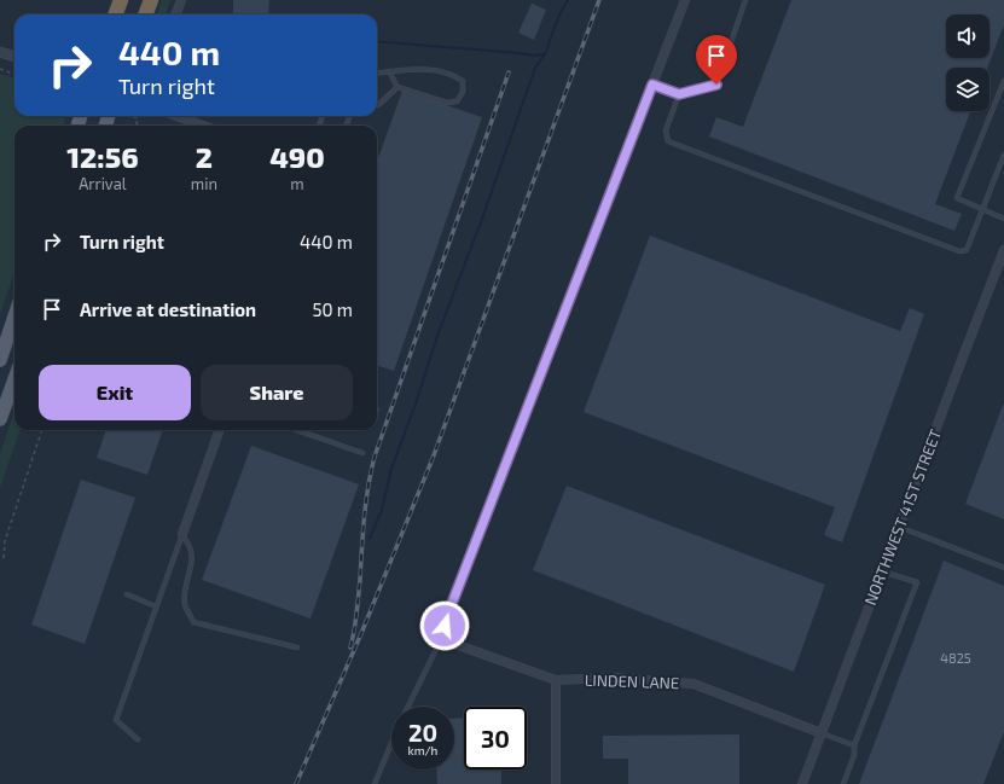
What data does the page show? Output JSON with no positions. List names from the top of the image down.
{
  "streets": {
    "street": ["NORTHWEST 41ST STREET", "LINDEN LANE"]
  },
  "crossings": [
    ["NORTHWEST 41ST STREET", "LINDEN LANE"]
  ],
  "house_numbers": ["4825"],
  "page": {
    "turn": ["440 m", "Turn right"],
    "eta": [
      "12:56",
      "Arrival",
      "2",
      "min",
      "490",
      "m"
    ],
    "list": [
      {
        "name": "Turn right",
        "value": "440 m"
      },
      {
        "name": "Arrive at destination",
        "value": "50 m"
      }
    ],
    "buttons": ["Exit", "Share"],
    "speed": "20 km/h",
    "limit": "30"
  }
}
